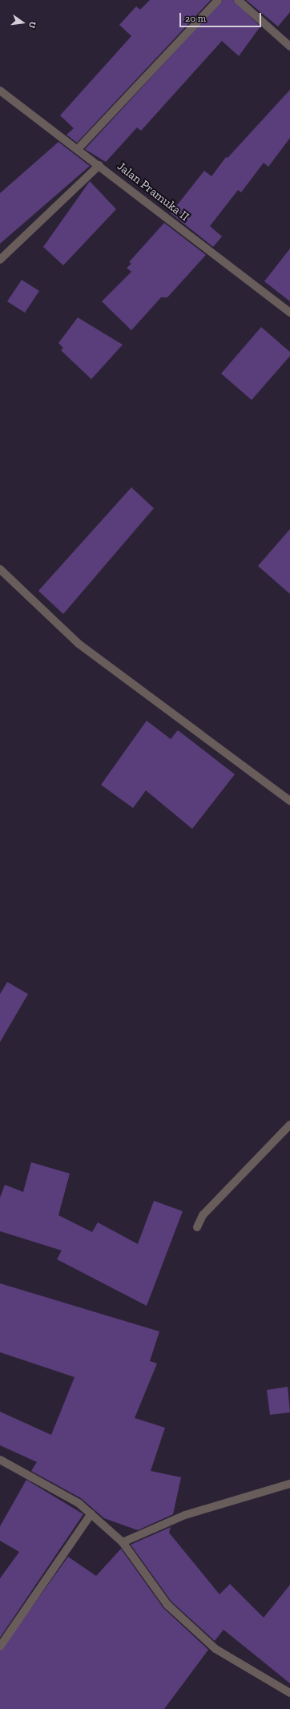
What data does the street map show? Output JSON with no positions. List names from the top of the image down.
{
  "streets": {
    "street": ["Jalan Pramuka II"]
  },
  "scale_bar": "20 m",
  "north": "right"
}
